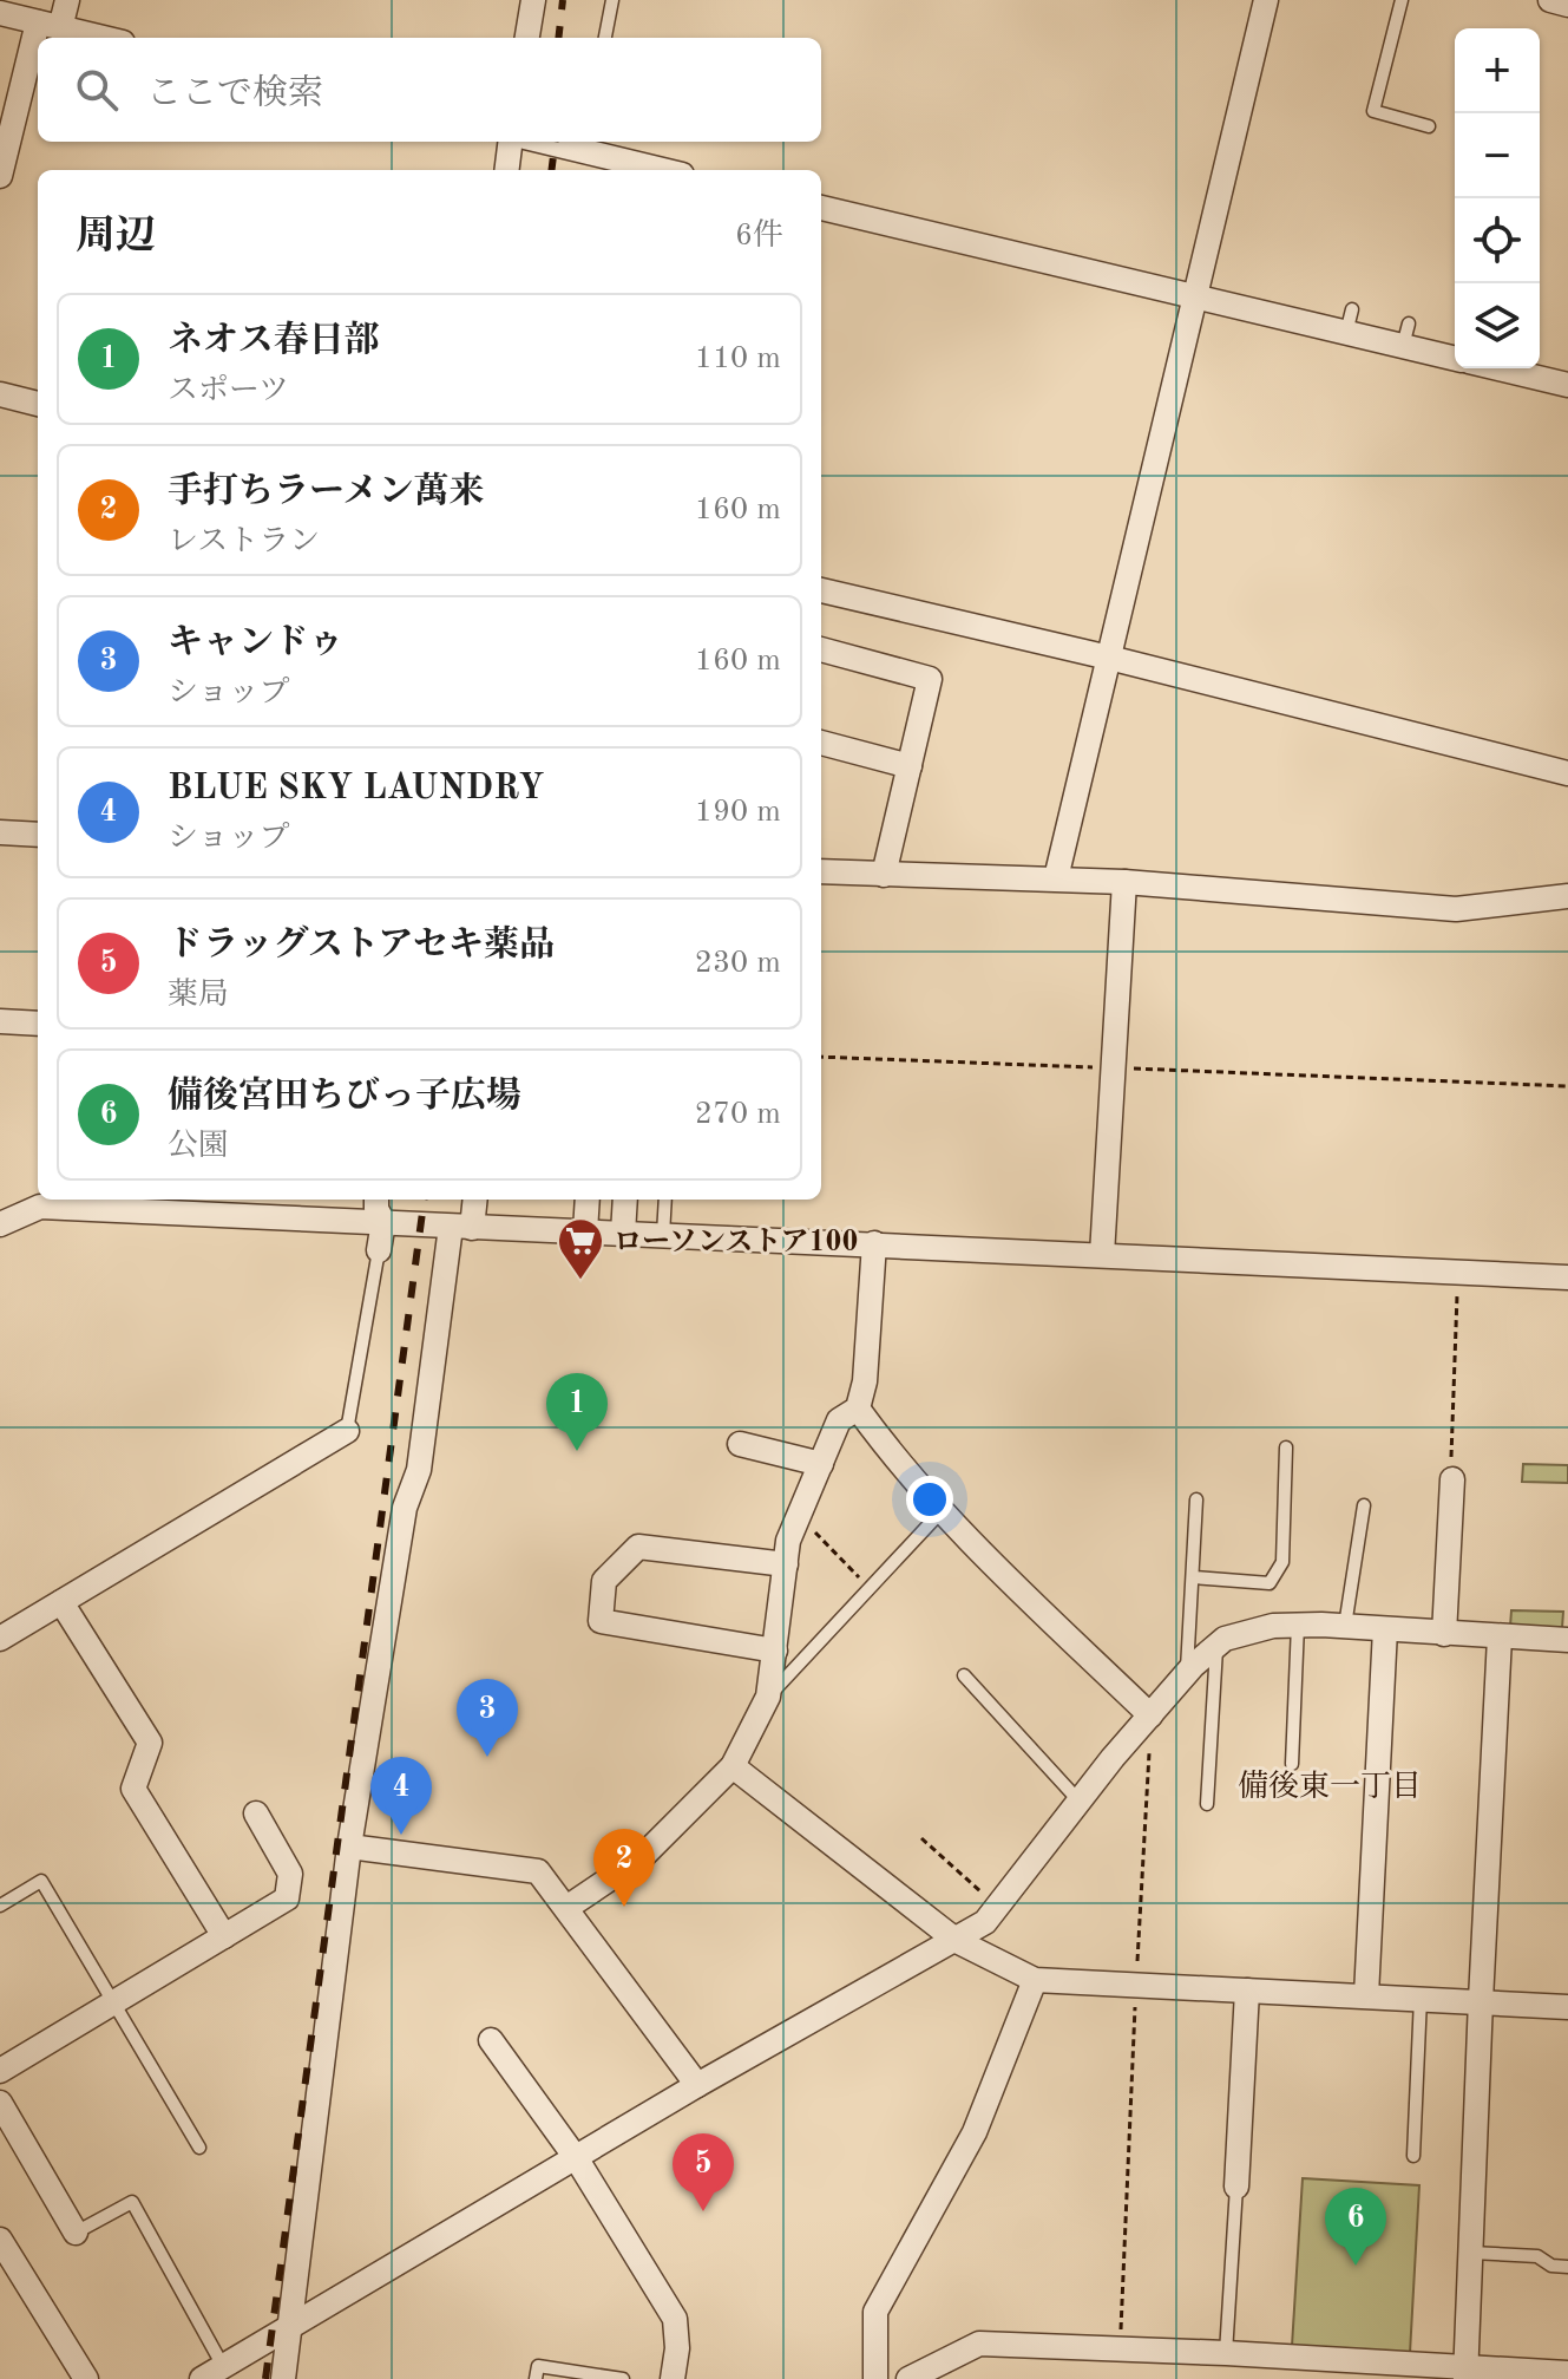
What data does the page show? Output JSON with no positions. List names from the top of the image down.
{
  "districts": ["備後東一丁目"],
  "places": {
    "supermarket": ["ローソンストア100"]
  },
  "page": {
    "map_buttons": ["+", "−"],
    "search": "ここで検索",
    "heading": ["周辺", "6件"],
    "list": [
      {
        "mark": "1",
        "name": "ネオス春日部",
        "note": "スポーツ",
        "value": "110 m"
      },
      {
        "mark": "2",
        "name": "手打ちラーメン萬来",
        "note": "レストラン",
        "value": "160 m"
      },
      {
        "mark": "3",
        "name": "キャンドゥ",
        "note": "ショップ",
        "value": "160 m"
      },
      {
        "mark": "4",
        "name": "BLUE SKY LAUNDRY",
        "note": "ショップ",
        "value": "190 m"
      },
      {
        "mark": "5",
        "name": "ドラッグストアセキ薬品",
        "note": "薬局",
        "value": "230 m"
      },
      {
        "mark": "6",
        "name": "備後宮田ちびっ子広場",
        "note": "公園",
        "value": "270 m"
      }
    ],
    "pins": [
      "1",
      "3",
      "4",
      "2",
      "5",
      "6"
    ]
  }
}
